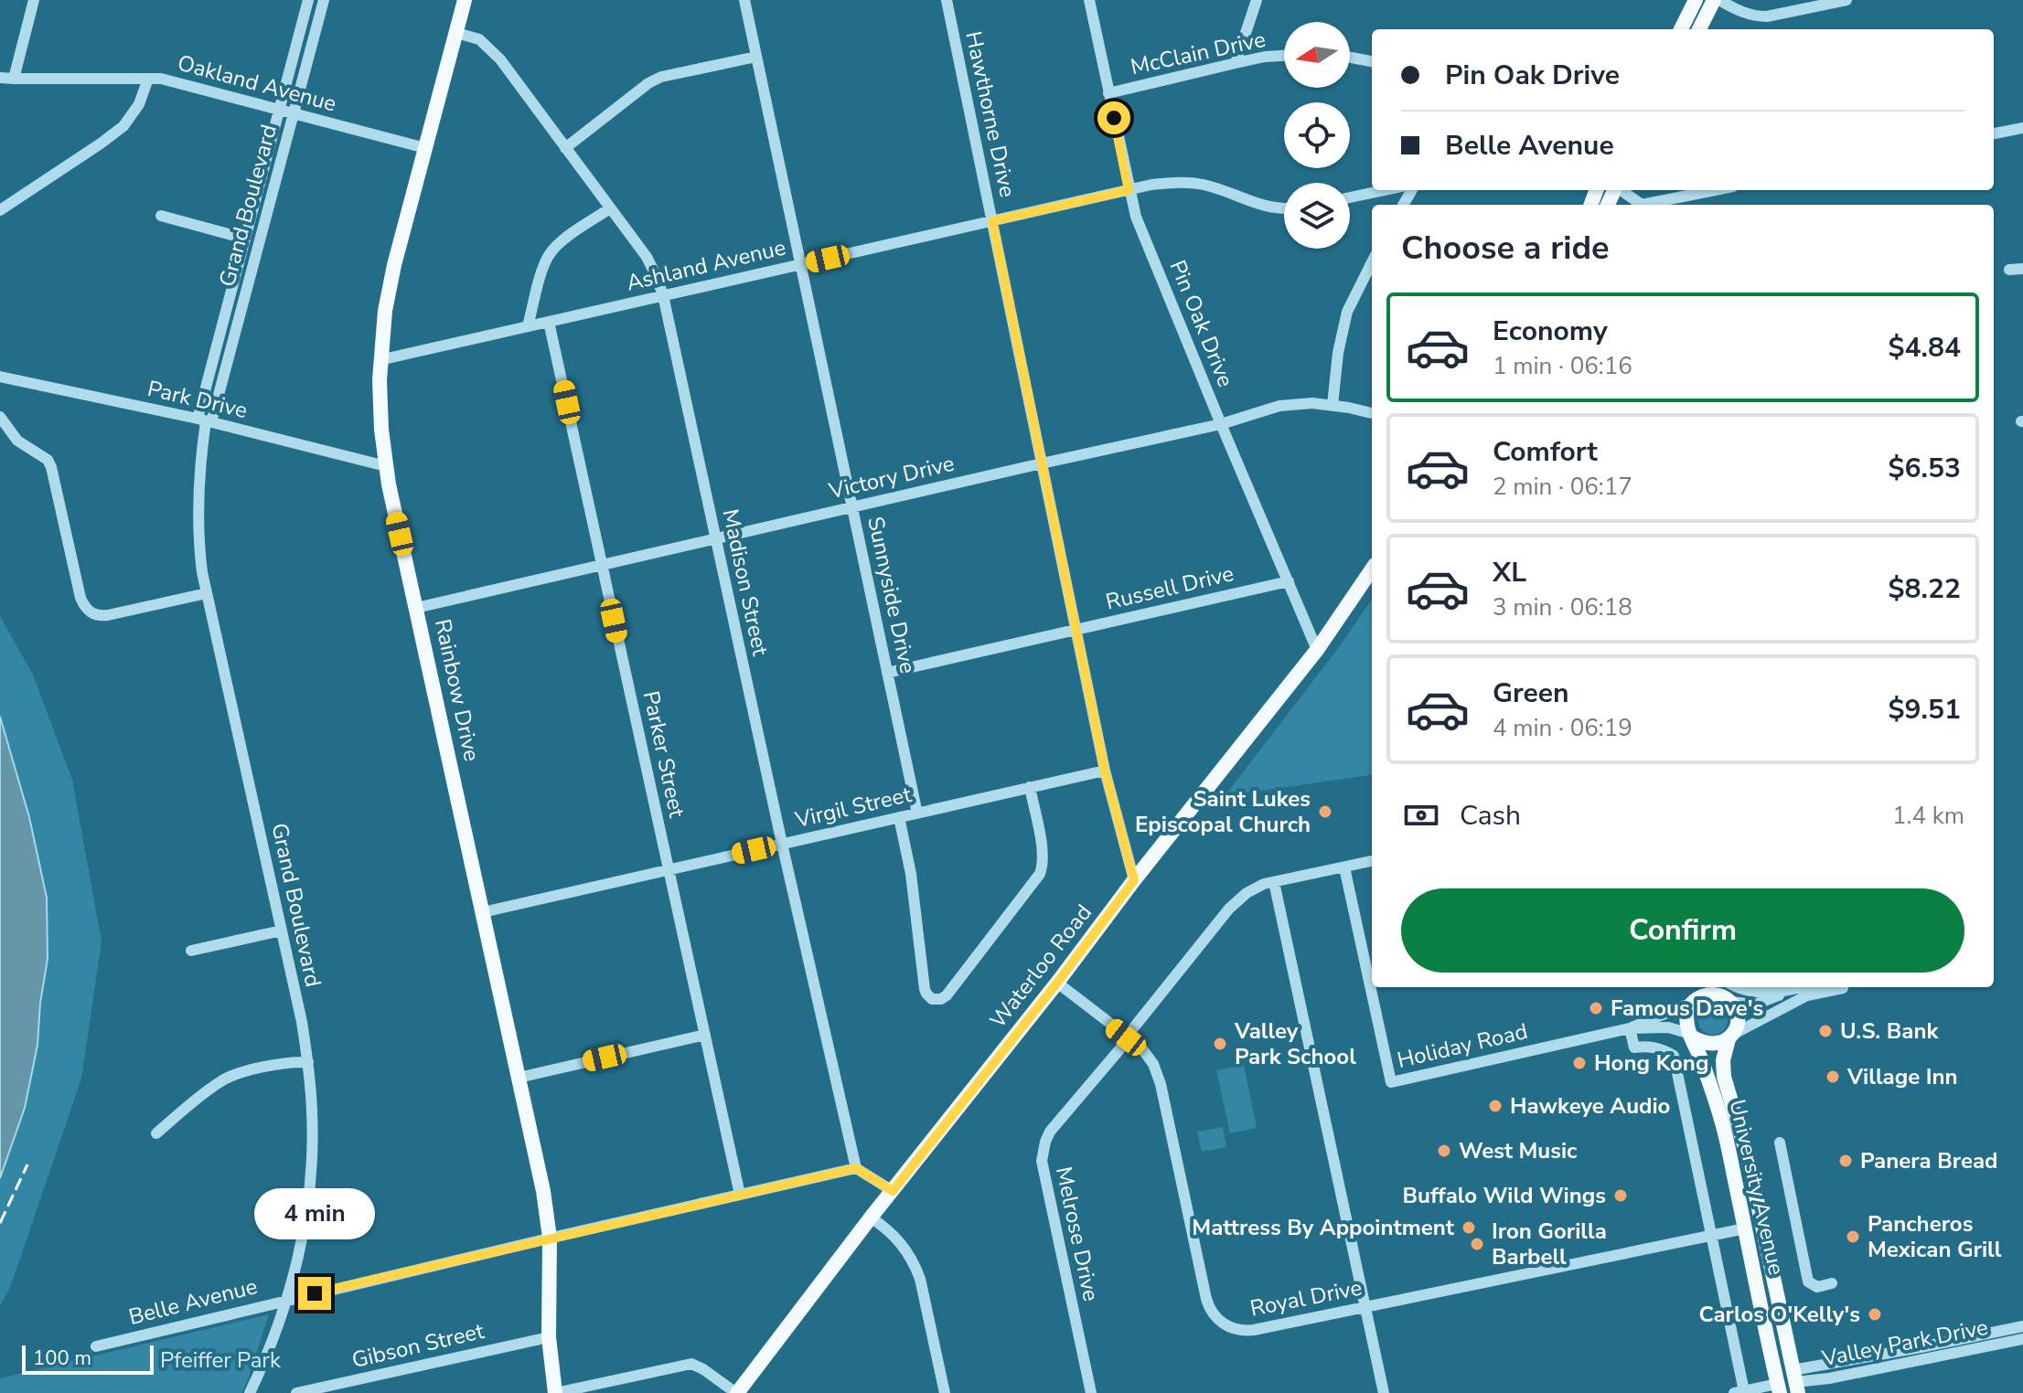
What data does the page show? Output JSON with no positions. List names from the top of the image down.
{
  "streets": {
    "main road": ["Rainbow Drive", "Waterloo Road", "University Avenue"],
    "street": [
      "McClain Drive",
      "Oakland Avenue",
      "Hawthorne Drive",
      "Grand Boulevard",
      "Ashland Avenue",
      "Pin Oak Drive",
      "Park Drive",
      "Victory Drive",
      "Madison Street",
      "Russell Drive",
      "Sunnyside Drive",
      "Parker Street",
      "Virgil Street",
      "Holiday Road",
      "Melrose Drive",
      "Royal Drive",
      "Belle Avenue",
      "Valley Park Drive",
      "Gibson Street"
    ]
  },
  "crossings": [
    ["McClain Drive", "Pin Oak Drive"],
    ["Oakland Avenue", "Grand Boulevard"],
    ["Oakland Avenue", "Rainbow Drive"],
    ["Hawthorne Drive", "Ashland Avenue"],
    ["Hawthorne Drive", "Victory Drive"],
    ["Hawthorne Drive", "Russell Drive"],
    ["Hawthorne Drive", "Virgil Street"],
    ["Hawthorne Drive", "Waterloo Road"],
    ["Grand Boulevard", "Park Drive"],
    ["Grand Boulevard", "Belle Avenue"],
    ["Ashland Avenue", "Pin Oak Drive"],
    ["Ashland Avenue", "Madison Street"],
    ["Ashland Avenue", "Sunnyside Drive"],
    ["Ashland Avenue", "Rainbow Drive"],
    ["Ashland Avenue", "Parker Street"],
    ["Pin Oak Drive", "Victory Drive"],
    ["Pin Oak Drive", "Russell Drive"],
    ["Pin Oak Drive", "Waterloo Road"],
    ["Park Drive", "Rainbow Drive"],
    ["Victory Drive", "Madison Street"],
    ["Victory Drive", "Sunnyside Drive"],
    ["Victory Drive", "Rainbow Drive"],
    ["Victory Drive", "Parker Street"],
    ["Madison Street", "Rainbow Drive"],
    ["Madison Street", "Virgil Street"],
    ["Madison Street", "Belle Avenue"],
    ["Russell Drive", "Sunnyside Drive"],
    ["Sunnyside Drive", "Virgil Street"],
    ["Rainbow Drive", "Virgil Street"],
    ["Rainbow Drive", "Belle Avenue"],
    ["Rainbow Drive", "Gibson Street"],
    ["Parker Street", "Virgil Street"],
    ["Parker Street", "Belle Avenue"],
    ["Waterloo Road", "Royal Drive"],
    ["Holiday Road", "University Avenue"],
    ["Holiday Road", "Melrose Drive"],
    ["University Avenue", "Royal Drive"],
    ["University Avenue", "Valley Park Drive"],
    ["Melrose Drive", "Royal Drive"]
  ],
  "parks": ["Pfeiffer Park"],
  "places": [
    "Saint Lukes Episcopal Church",
    "Famous Dave's",
    "U.S. Bank",
    "Valley Park School",
    "Hong Kong",
    "Village Inn",
    "Hawkeye Audio",
    "West Music",
    "Panera Bread",
    "Buffalo Wild Wings",
    "Mattress By Appointment",
    "Pancheros Mexican Grill",
    "Iron Gorilla Barbell",
    "Carlos O'Kelly's"
  ],
  "scale_bar": "100 m",
  "north": "left",
  "page": {
    "banner": ["Pin Oak Drive", "Belle Avenue"],
    "heading": "Choose a ride",
    "list": [
      {
        "name": "Economy",
        "note": "1 min · 06:16",
        "value": "$4.84"
      },
      {
        "name": "Comfort",
        "note": "2 min · 06:17",
        "value": "$6.53"
      },
      {
        "name": "XL",
        "note": "3 min · 06:18",
        "value": "$8.22"
      },
      {
        "name": "Green",
        "note": "4 min · 06:19",
        "value": "$9.51"
      }
    ],
    "pay": ["Cash", "1.4 km"],
    "buttons": "Confirm",
    "bubble": "4 min",
    "scale": "100 m"
  }
}
